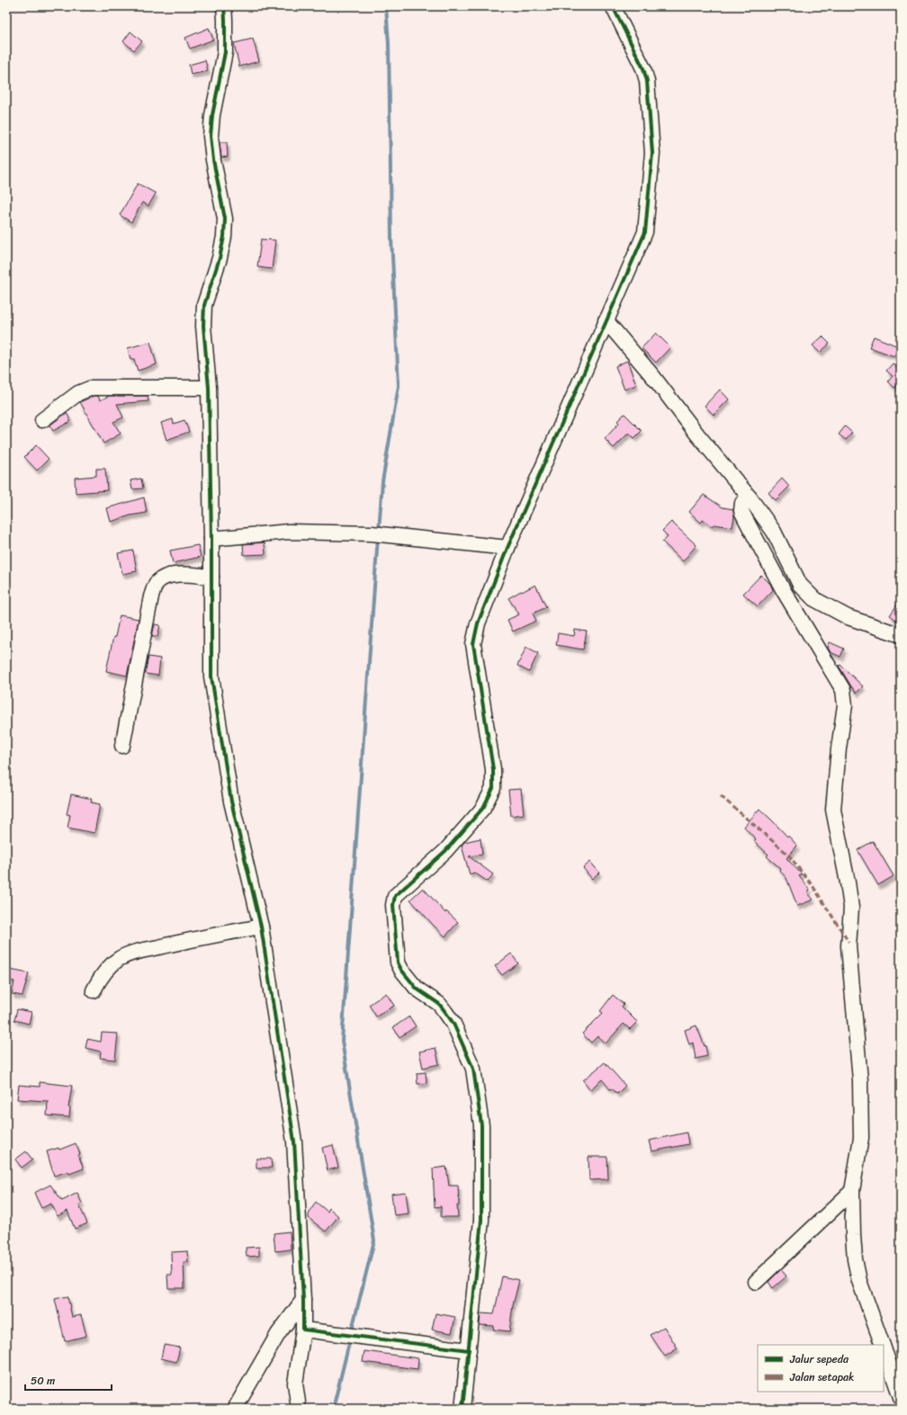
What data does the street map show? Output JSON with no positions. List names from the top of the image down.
{
  "legend": ["Jalur sepeda", "Jalan setapak"],
  "scale_bar": "50 m"
}
